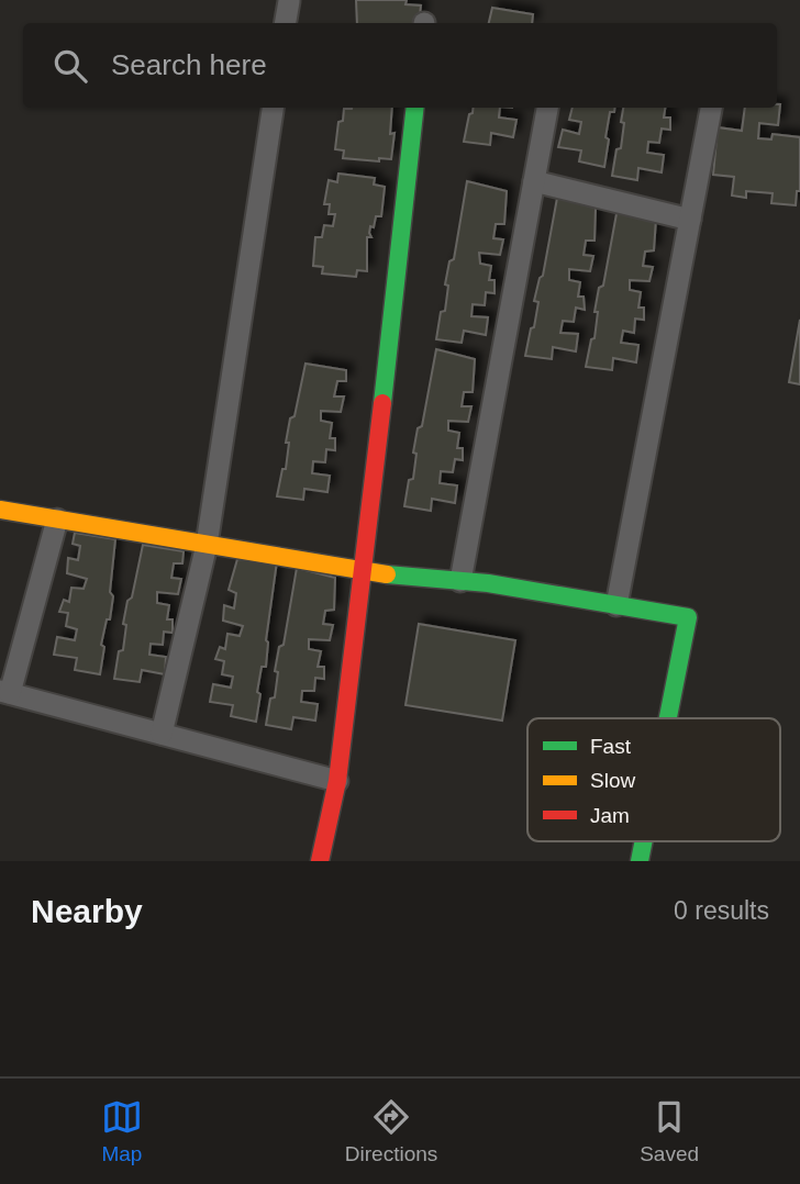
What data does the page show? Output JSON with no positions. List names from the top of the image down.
{
  "legend": ["Fast", "Slow", "Jam"],
  "page": {
    "search": "Search here",
    "heading": ["Nearby", "0 results"],
    "nav": ["Map", "Directions", "Saved"]
  }
}
